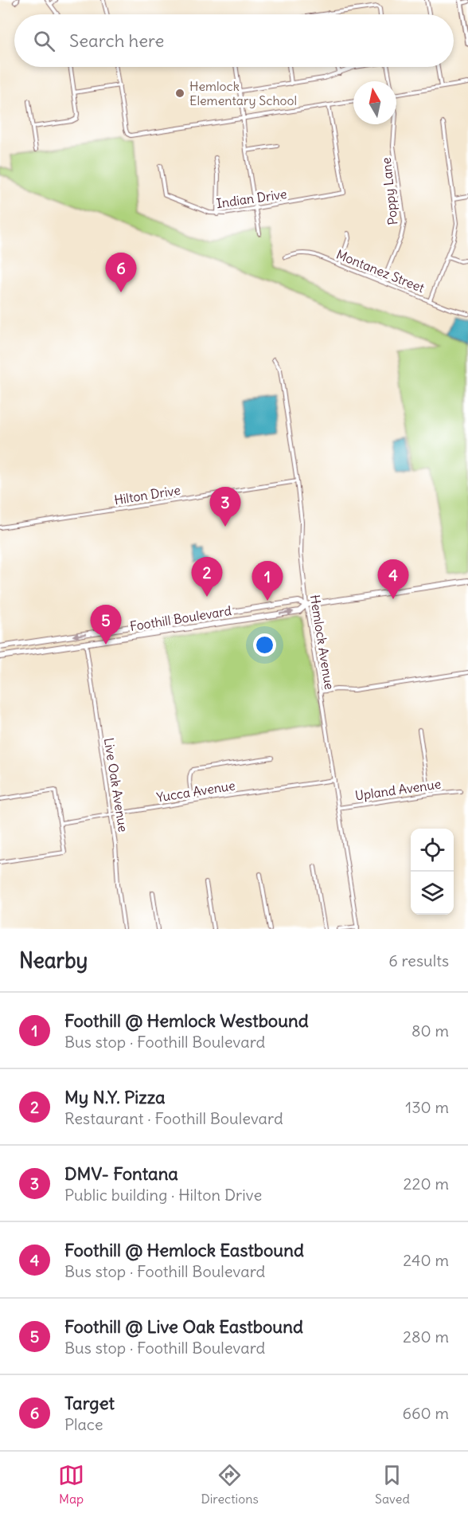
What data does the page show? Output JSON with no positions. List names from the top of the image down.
{
  "streets": {
    "main road": ["Foothill Boulevard"],
    "street": [
      "Poppy Lane",
      "Indian Drive",
      "Montanez Street",
      "Hilton Drive",
      "Hemlock Avenue",
      "Live Oak Avenue",
      "Upland Avenue",
      "Yucca Avenue"
    ]
  },
  "crossings": [
    ["Poppy Lane", "Montanez Street"],
    ["Hilton Drive", "Hemlock Avenue"],
    ["Foothill Boulevard", "Hemlock Avenue"],
    ["Foothill Boulevard", "Live Oak Avenue"],
    ["Hemlock Avenue", "Upland Avenue"],
    ["Hemlock Avenue", "Yucca Avenue"],
    ["Live Oak Avenue", "Yucca Avenue"]
  ],
  "places": ["Hemlock Elementary School"],
  "north": "top",
  "page": {
    "search": "Search here",
    "pins": [
      "6",
      "3",
      "2",
      "4",
      "1",
      "5"
    ],
    "heading": ["Nearby", "6 results"],
    "list": [
      {
        "mark": "1",
        "name": "Foothill @ Hemlock Westbound",
        "note": "Bus stop · Foothill Boulevard",
        "value": "80 m"
      },
      {
        "mark": "2",
        "name": "My N.Y. Pizza",
        "note": "Restaurant · Foothill Boulevard",
        "value": "130 m"
      },
      {
        "mark": "3",
        "name": "DMV- Fontana",
        "note": "Public building · Hilton Drive",
        "value": "220 m"
      },
      {
        "mark": "4",
        "name": "Foothill @ Hemlock Eastbound",
        "note": "Bus stop · Foothill Boulevard",
        "value": "240 m"
      },
      {
        "mark": "5",
        "name": "Foothill @ Live Oak Eastbound",
        "note": "Bus stop · Foothill Boulevard",
        "value": "280 m"
      },
      {
        "mark": "6",
        "name": "Target",
        "note": "Place",
        "value": "660 m"
      }
    ],
    "nav": ["Map", "Directions", "Saved"]
  }
}
